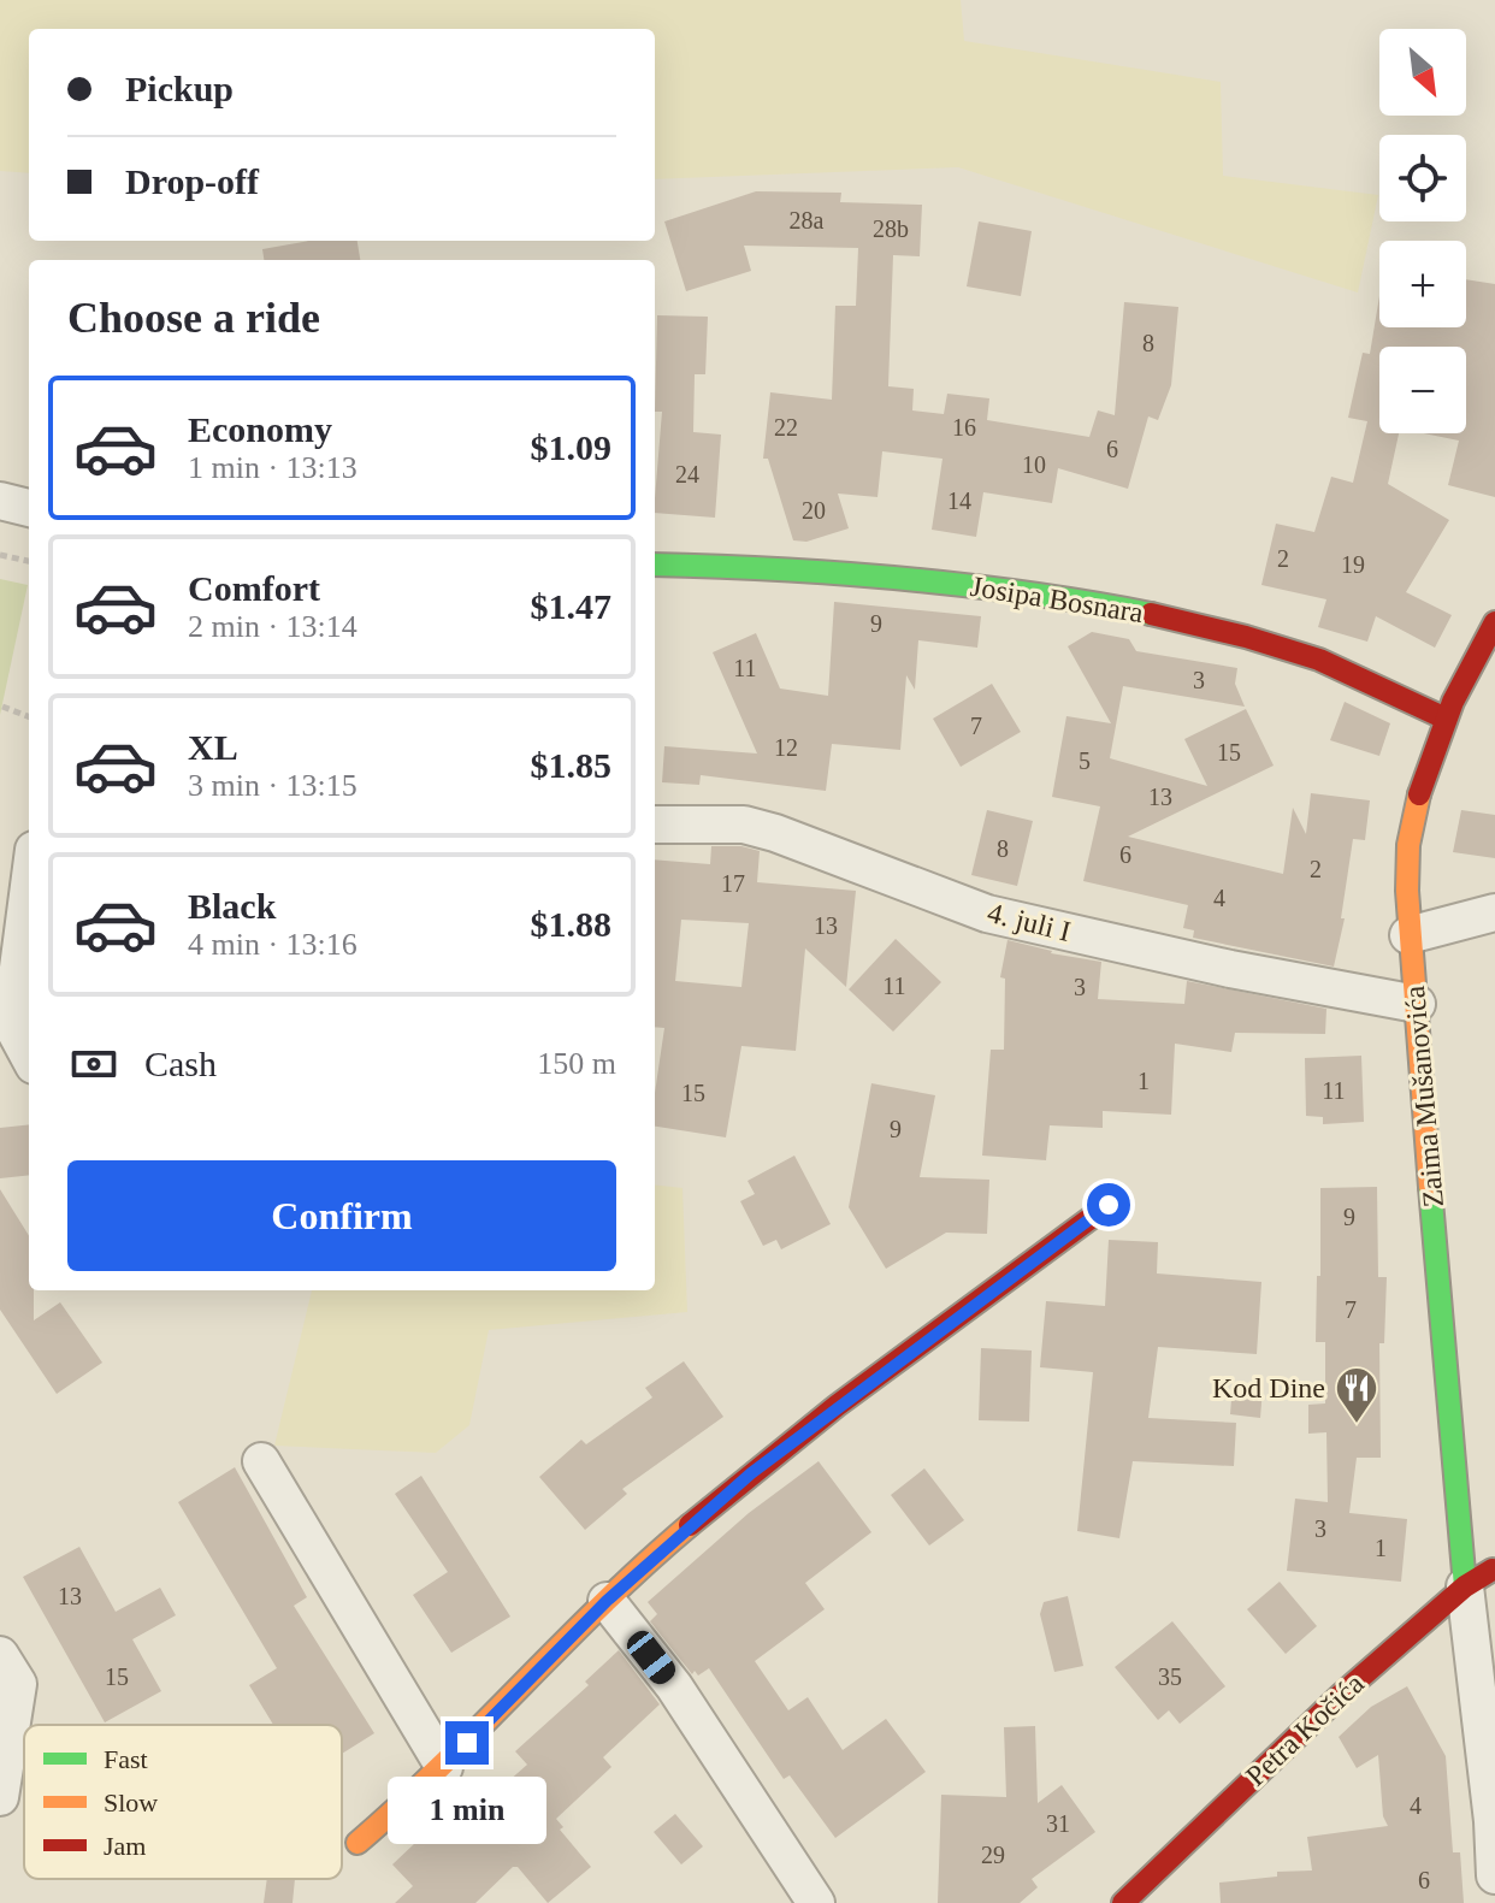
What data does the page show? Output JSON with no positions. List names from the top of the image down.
{
  "streets": {
    "street": [
      "Josipa Bosnara",
      "4. juli I",
      "Zaima Mušanovića",
      "Petra Kočića"
    ]
  },
  "crossings": [
    ["Josipa Bosnara", "Zaima Mušanovića"],
    ["4. juli I", "Zaima Mušanovića"],
    ["Zaima Mušanovića", "Petra Kočića"]
  ],
  "places": {
    "restaurant": ["Kod Dine"]
  },
  "house_numbers": [
    "28a",
    "28b",
    "8",
    "22",
    "16",
    "6",
    "10",
    "24",
    "14",
    "20",
    "2",
    "19",
    "9",
    "11",
    "3",
    "7",
    "12",
    "15",
    "5",
    "13",
    "8",
    "6",
    "2",
    "17",
    "4",
    "13",
    "11",
    "3",
    "1",
    "11",
    "15",
    "9",
    "9",
    "7",
    "3",
    "1",
    "13",
    "15",
    "35",
    "4",
    "31",
    "29",
    "6"
  ],
  "legend": ["Fast", "Slow", "Jam"],
  "north": "bottom right",
  "page": {
    "map_buttons": ["+", "−"],
    "banner": ["Pickup", "Drop-off"],
    "heading": "Choose a ride",
    "list": [
      {
        "name": "Economy",
        "note": "1 min · 13:13",
        "value": "$1.09"
      },
      {
        "name": "Comfort",
        "note": "2 min · 13:14",
        "value": "$1.47"
      },
      {
        "name": "XL",
        "note": "3 min · 13:15",
        "value": "$1.85"
      },
      {
        "name": "Black",
        "note": "4 min · 13:16",
        "value": "$1.88"
      }
    ],
    "pay": ["Cash", "150 m"],
    "buttons": "Confirm",
    "bubble": "1 min"
  }
}
